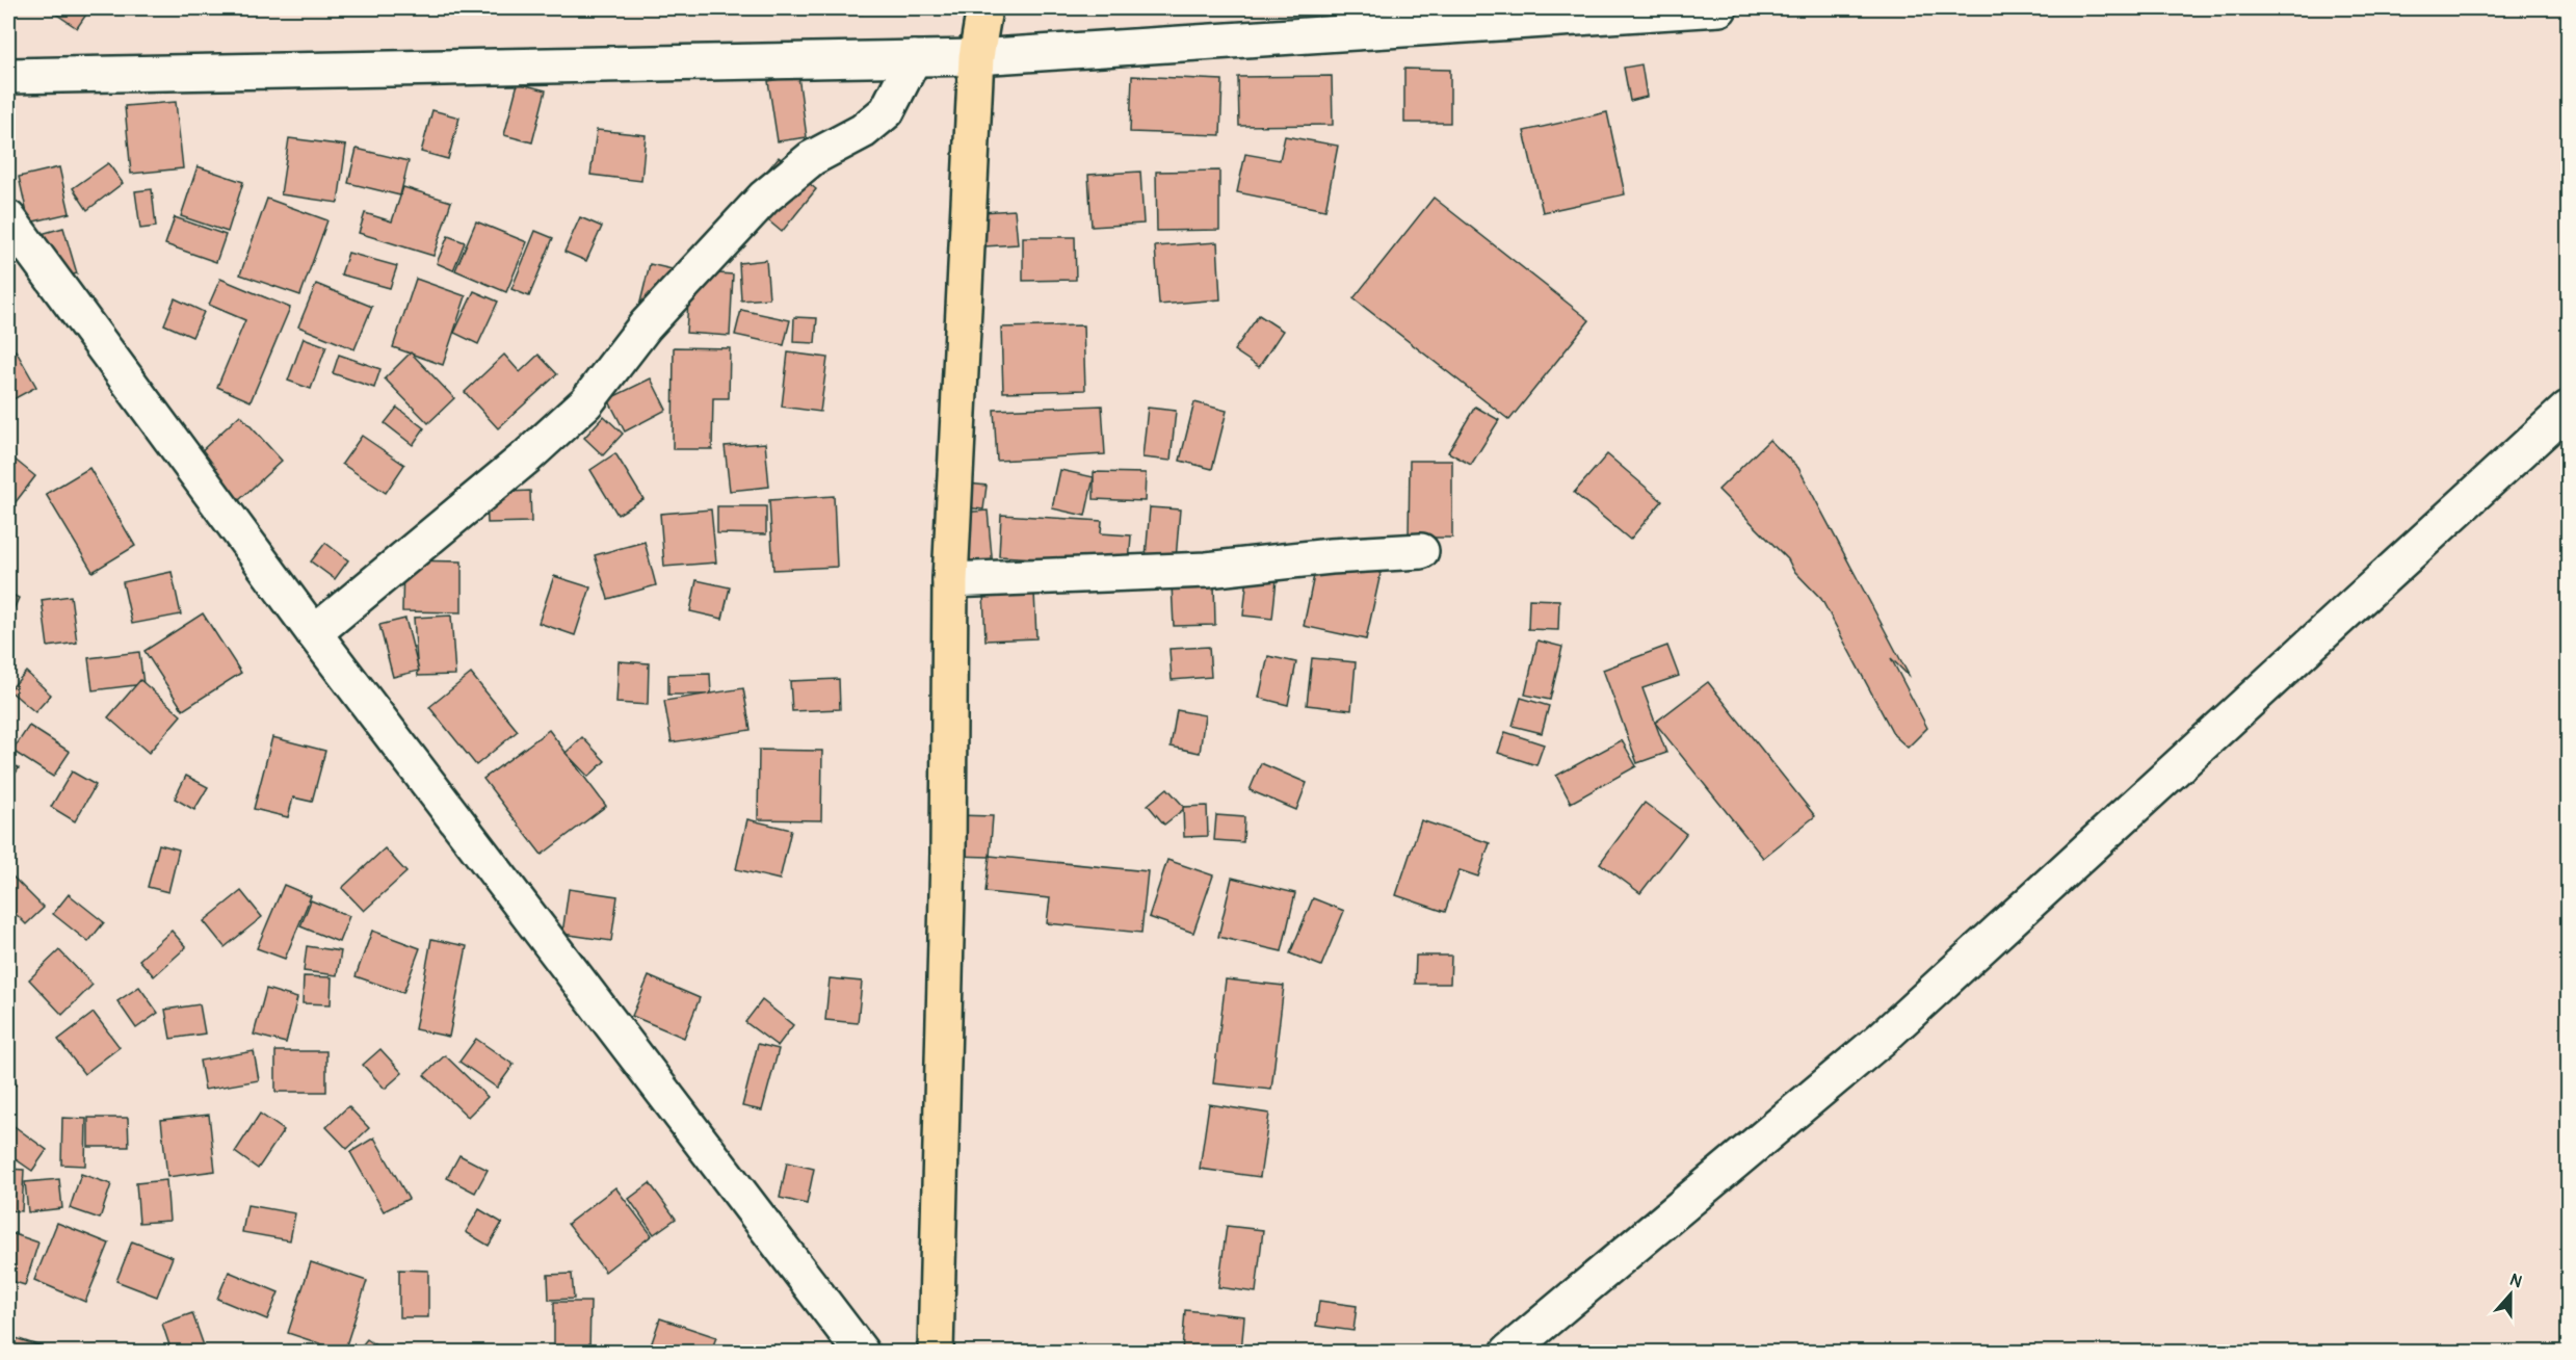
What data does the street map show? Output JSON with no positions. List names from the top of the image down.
{
  "north": "top"
}
